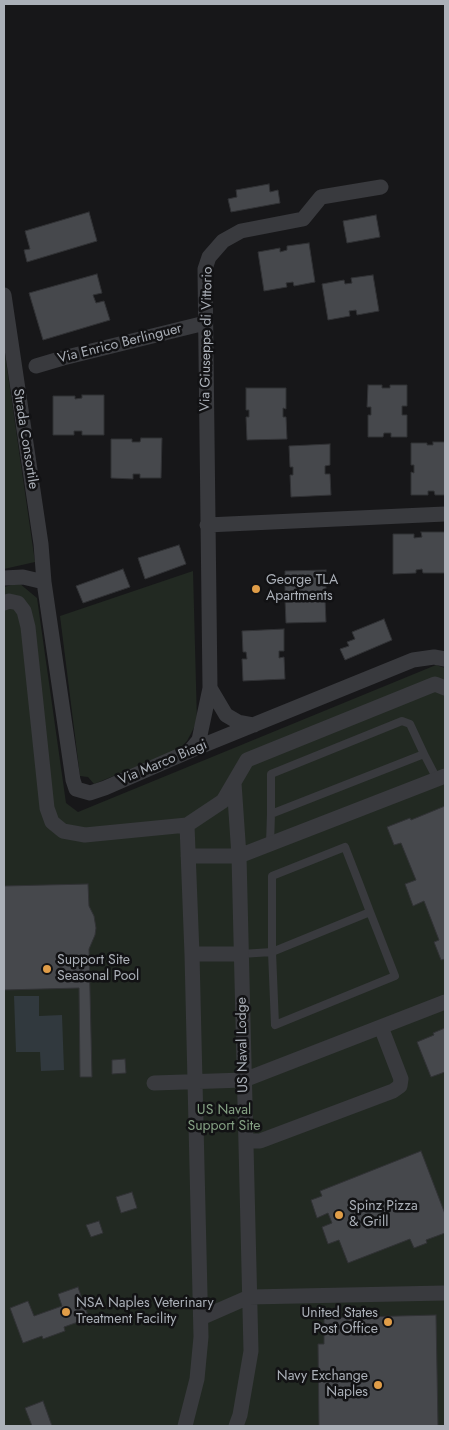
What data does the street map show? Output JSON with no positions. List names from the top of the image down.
{
  "streets": {
    "street": [
      "Via Giuseppe di Vittorio",
      "Via Enrico Berlinguer",
      "Strada Consortile",
      "Via Marco Biagi",
      "US Naval Lodge"
    ]
  },
  "crossings": [
    ["Via Giuseppe di Vittorio", "Via Enrico Berlinguer"],
    ["Via Giuseppe di Vittorio", "Via Marco Biagi"],
    ["Strada Consortile", "Via Marco Biagi"]
  ],
  "parks": ["US Naval Support Site"],
  "places": [
    "George TLA Apartments",
    "Support Site Seasonal Pool",
    "Spinz Pizza & Grill",
    "NSA Naples Veterinary Treatment Facility",
    "United States Post Office",
    "Navy Exchange Naples"
  ]
}
